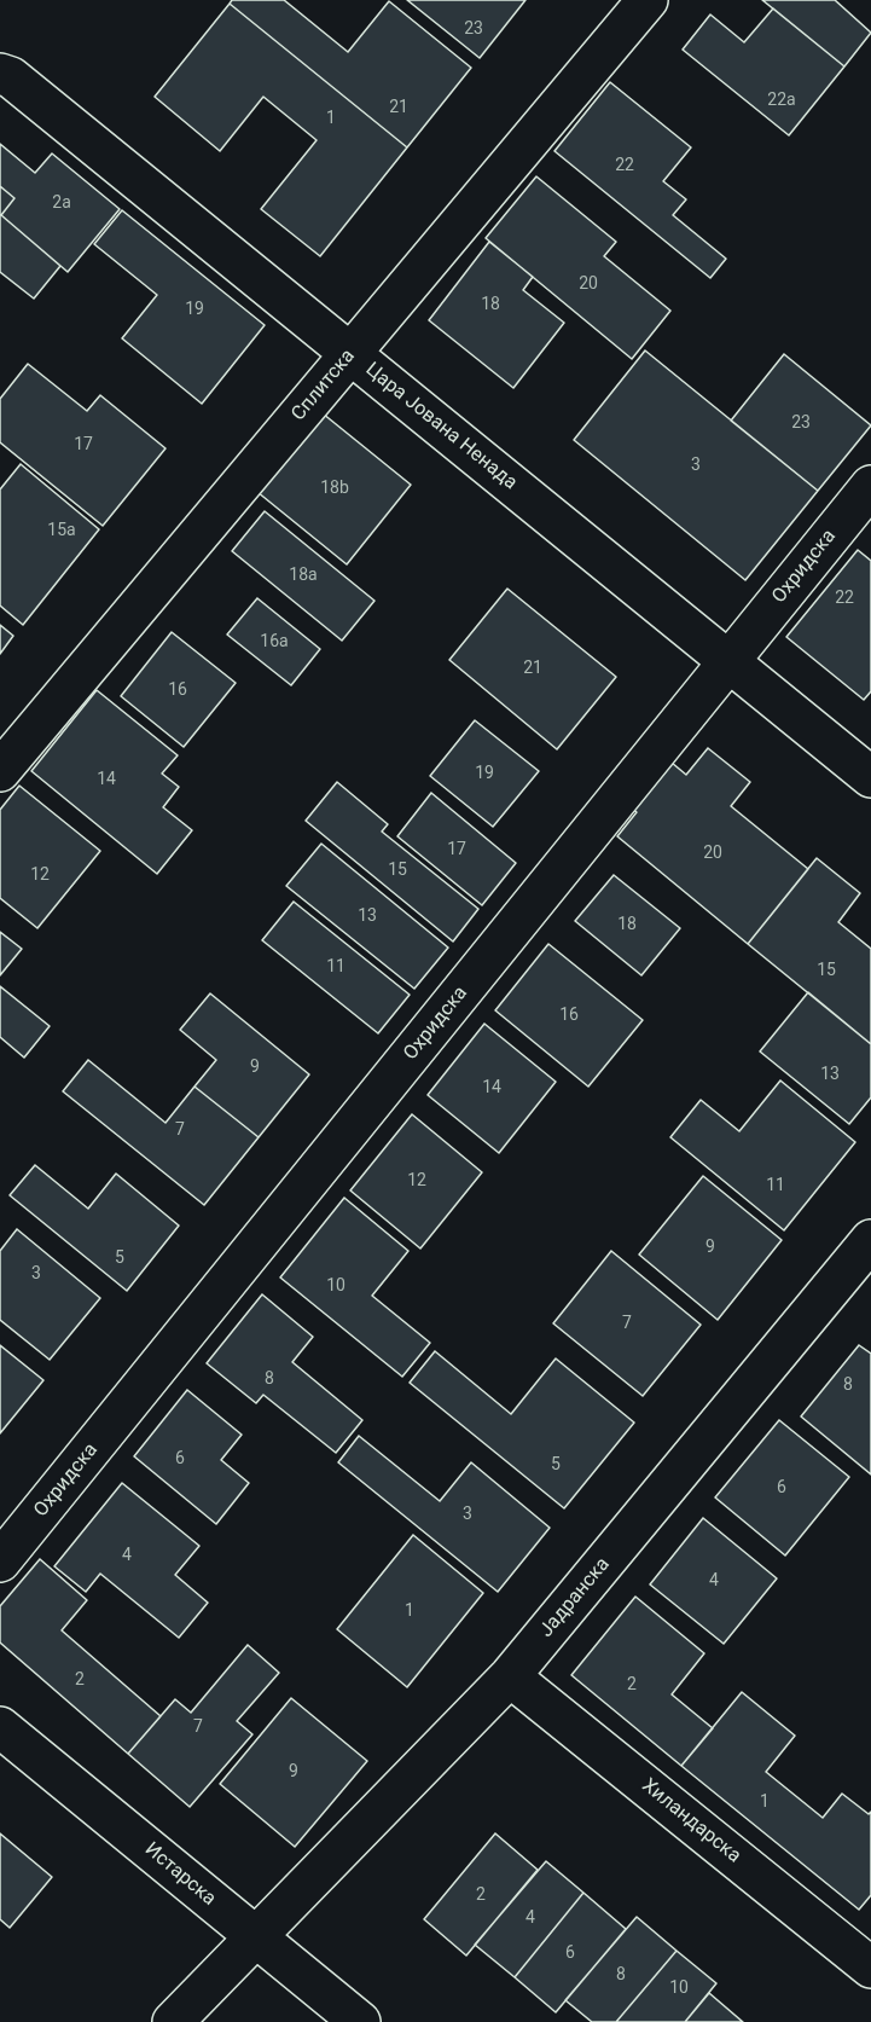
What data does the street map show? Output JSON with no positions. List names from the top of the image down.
{
  "streets": {
    "street": [
      "Сплитска",
      "Цара Јована Ненада",
      "Охридска",
      "Јадранска",
      "Хиландарска",
      "Истарска"
    ]
  },
  "crossings": [
    ["Сплитска", "Цара Јована Ненада"],
    ["Цара Јована Ненада", "Охридска"],
    ["Јадранска", "Хиландарска"],
    ["Јадранска", "Истарска"]
  ],
  "house_numbers": [
    "23",
    "22a",
    "21",
    "1",
    "22",
    "2a",
    "20",
    "18",
    "19",
    "23",
    "17",
    "3",
    "18b",
    "15a",
    "18a",
    "22",
    "16a",
    "21",
    "16",
    "19",
    "14",
    "17",
    "20",
    "15",
    "12",
    "13",
    "18",
    "11",
    "15",
    "16",
    "9",
    "13",
    "14",
    "7",
    "12",
    "11",
    "9",
    "5",
    "3",
    "10",
    "7",
    "8",
    "8",
    "6",
    "5",
    "6",
    "3",
    "4",
    "4",
    "1",
    "2",
    "2",
    "7",
    "9",
    "1",
    "2",
    "4",
    "6",
    "8",
    "10"
  ]
}
